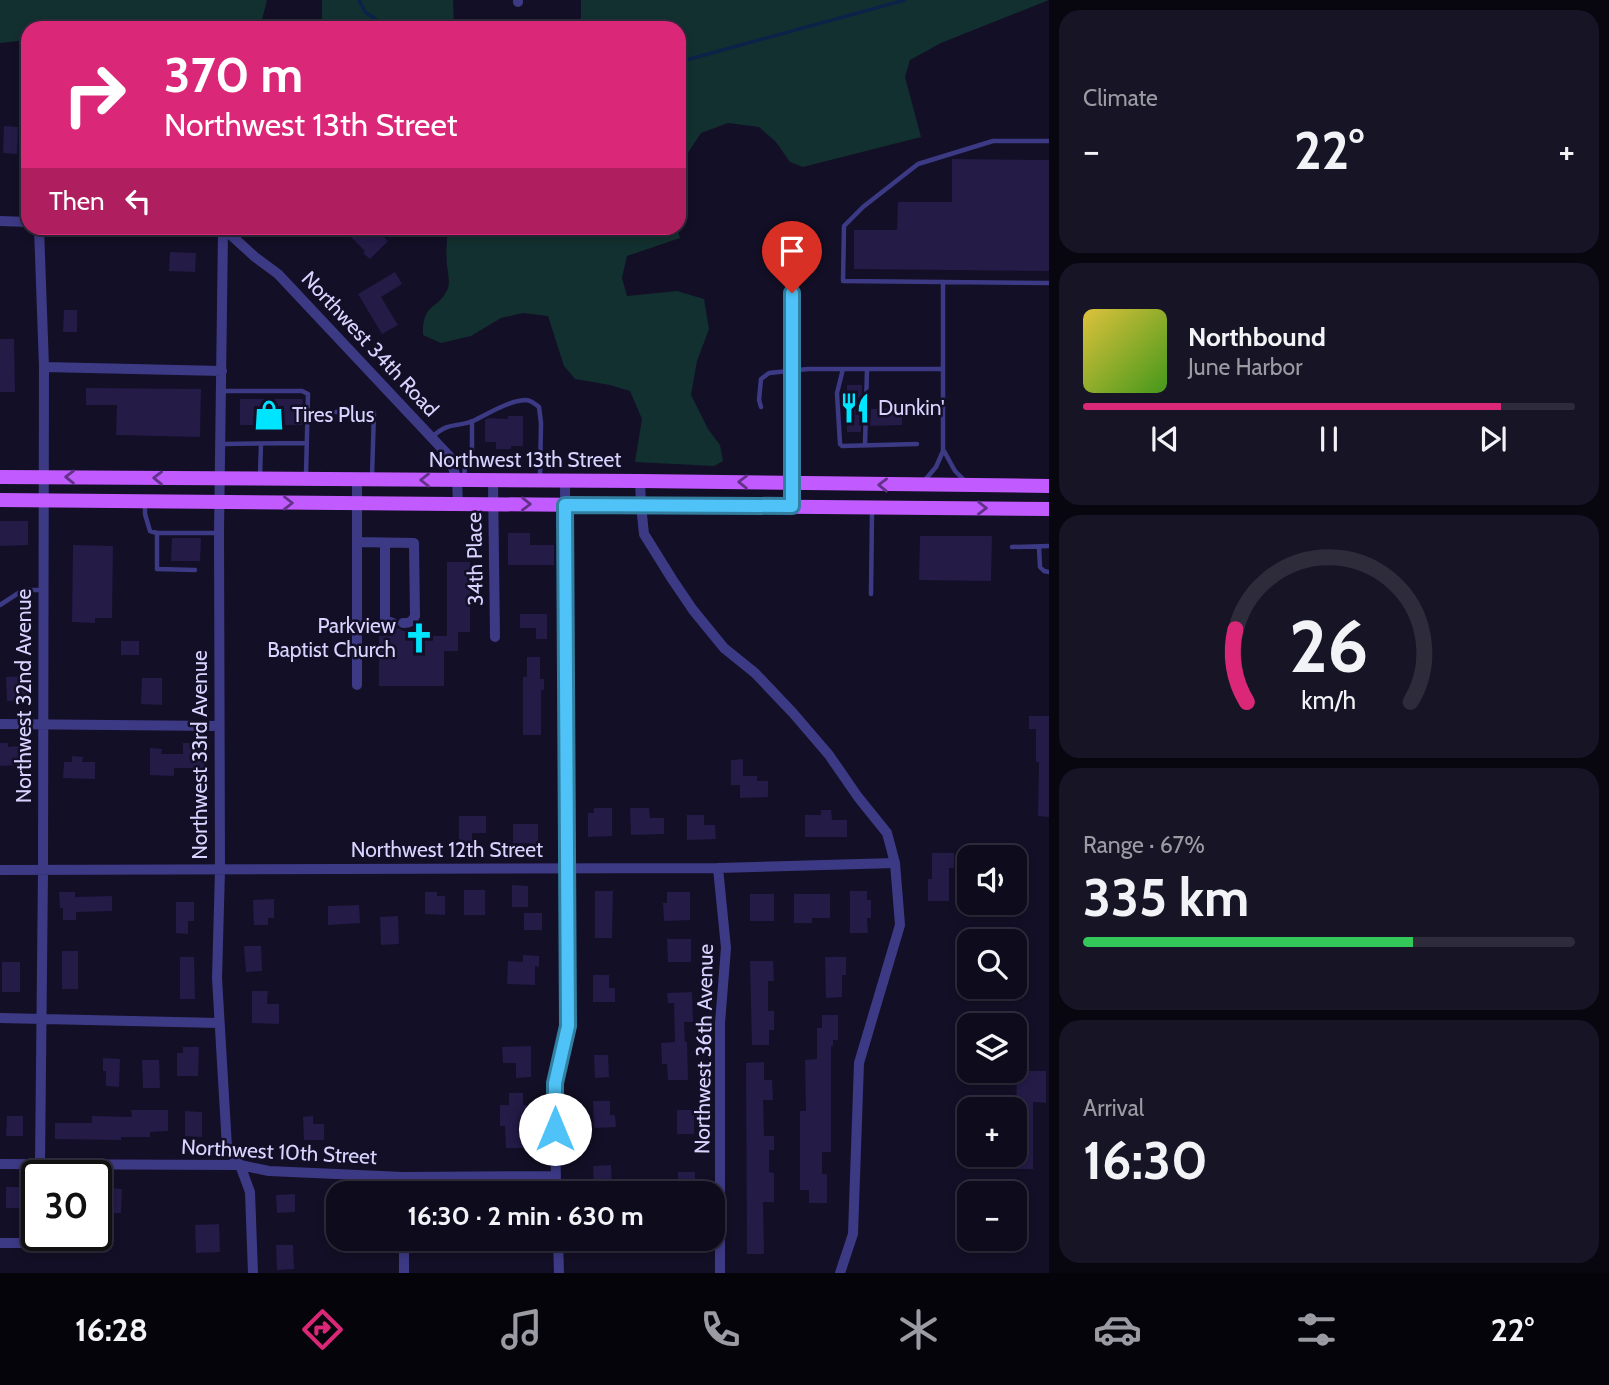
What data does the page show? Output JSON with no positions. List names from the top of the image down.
{
  "streets": {
    "main road": ["Northwest 13th Street"],
    "street": [
      "Northwest 34th Road",
      "34th Place",
      "Northwest 32nd Avenue",
      "Northwest 33rd Avenue",
      "Northwest 12th Street",
      "Northwest 36th Avenue",
      "Northwest 10th Street"
    ]
  },
  "crossings": [
    ["Northwest 34th Road", "Northwest 13th Street"],
    ["Northwest 13th Street", "34th Place"],
    ["Northwest 13th Street", "Northwest 32nd Avenue"],
    ["Northwest 13th Street", "Northwest 33rd Avenue"],
    ["Northwest 32nd Avenue", "Northwest 12th Street"],
    ["Northwest 33rd Avenue", "Northwest 12th Street"],
    ["Northwest 33rd Avenue", "Northwest 10th Street"],
    ["Northwest 12th Street", "Northwest 36th Avenue"]
  ],
  "places": {
    "restaurant": ["Dunkin'"],
    "shop": ["Tires Plus"],
    "church": ["Parkview Baptist Church"]
  },
  "page": {
    "tile": [
      "Climate",
      ["Range · 67%", "335 km"],
      ["Arrival", "16:30"]
    ],
    "turn": ["370 m", "Northwest 13th Street"],
    "heat": ["−", "22°", "+"],
    "then": "Then",
    "song": ["Northbound", "June Harbor"],
    "map_buttons": ["+", "−"],
    "limit": "30",
    "trip": "16:30 · 2 min · 630 m",
    "tabs": ["16:28", "22°"],
    "gauge": ["26", "km/h"]
  }
}
